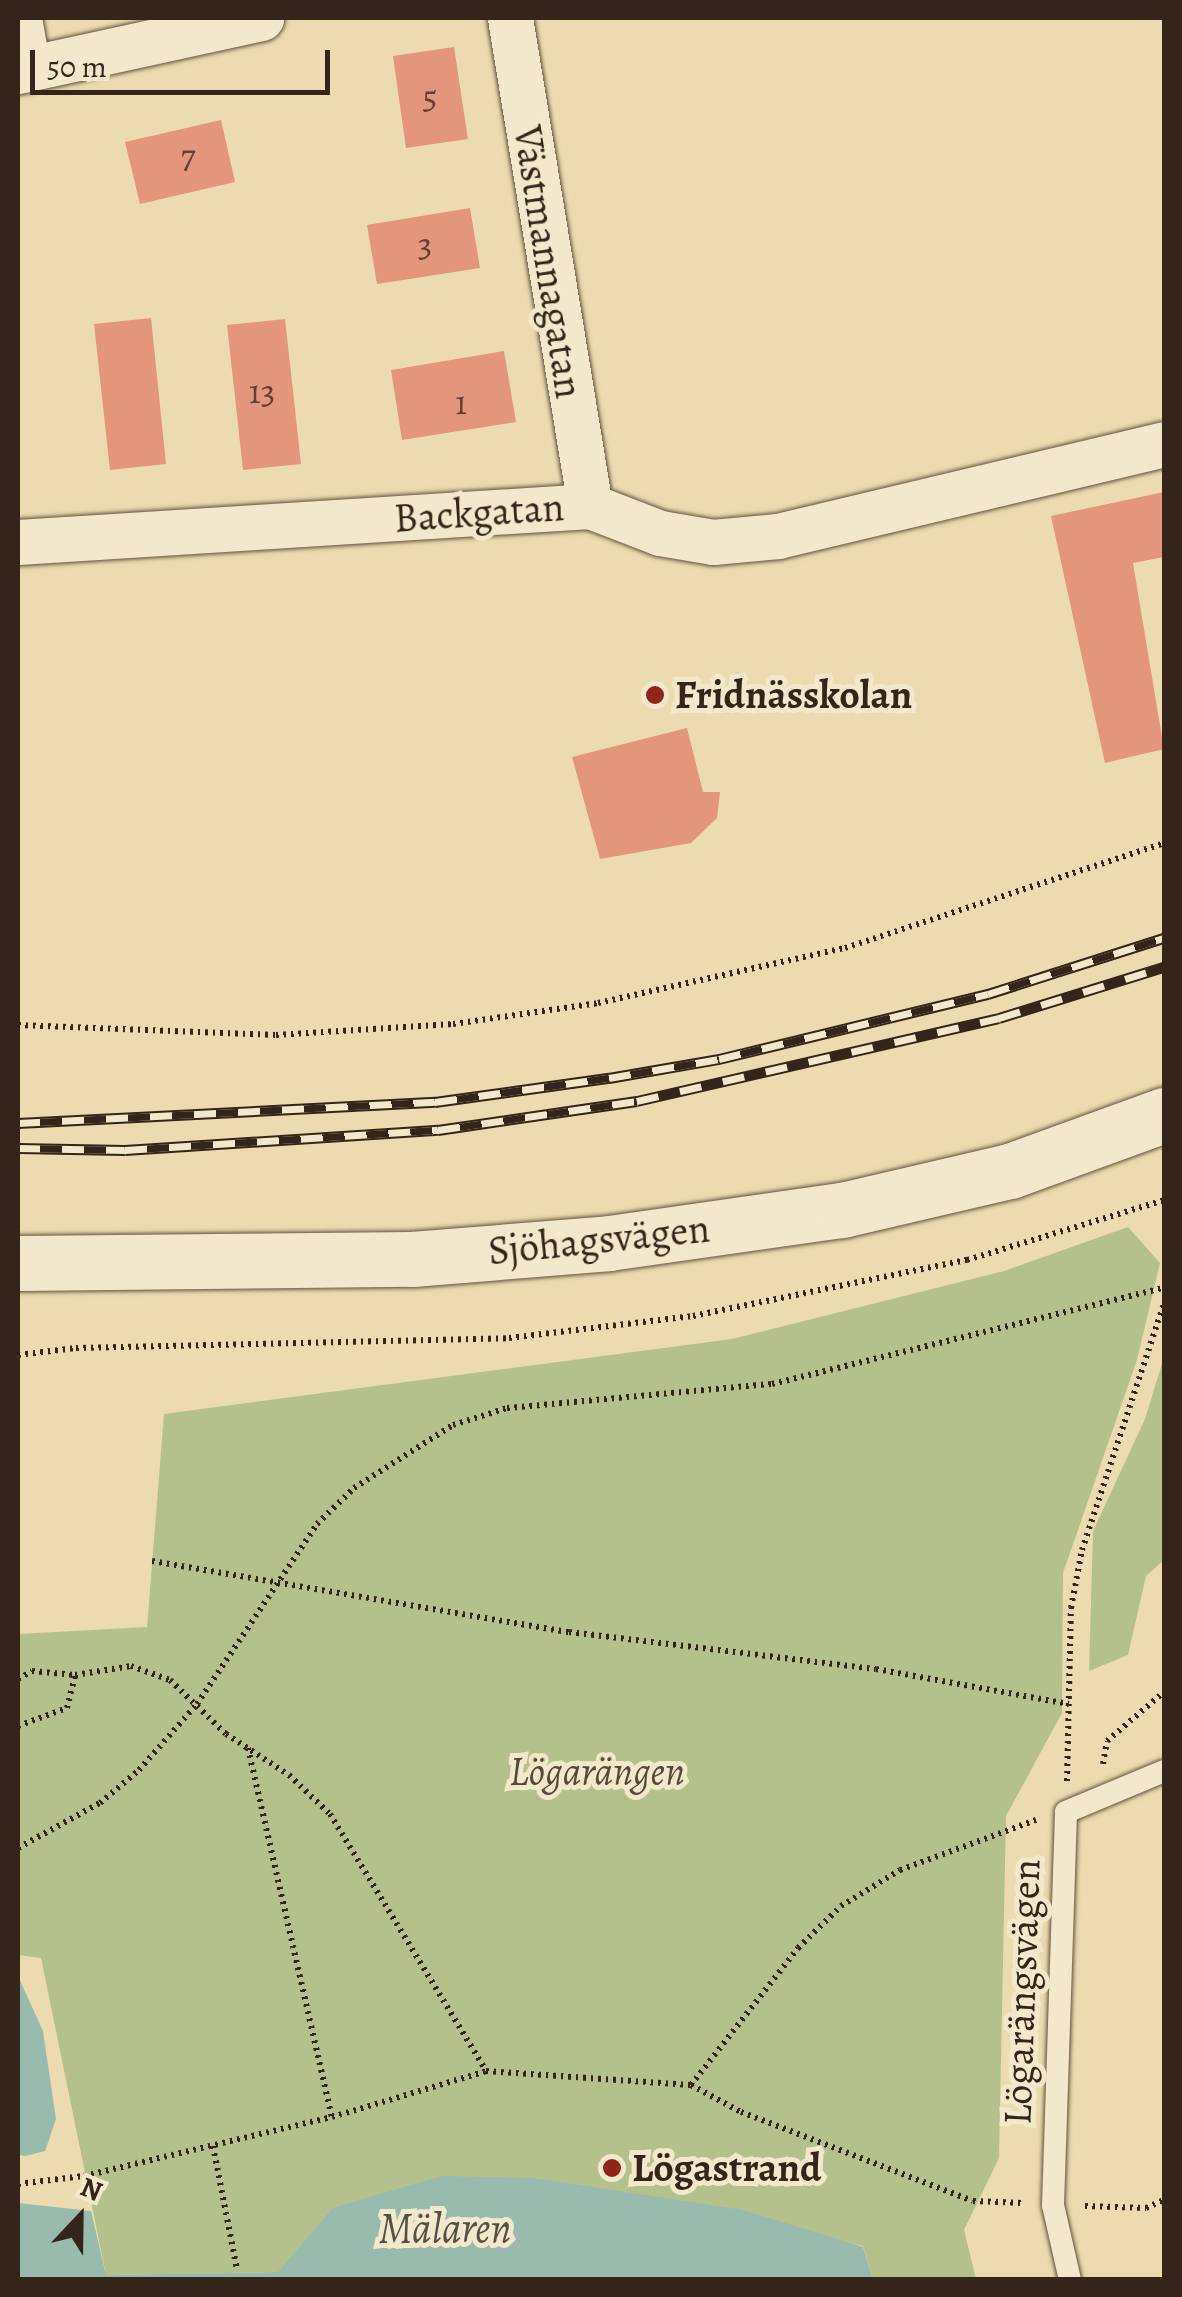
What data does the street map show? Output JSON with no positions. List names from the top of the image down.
{
  "streets": {
    "main road": ["Sjöhagsvägen"],
    "street": ["Västmannagatan", "Backgatan"],
    "lane": ["Lögarängsvägen"]
  },
  "crossings": [
    ["Västmannagatan", "Backgatan"]
  ],
  "water": ["Mälaren"],
  "parks": ["Lögarängen"],
  "places": ["Fridnässkolan", "Lögastrand"],
  "house_numbers": [
    "5",
    "7",
    "3",
    "13",
    "1"
  ],
  "scale_bar": "50 m",
  "north": "top"
}
